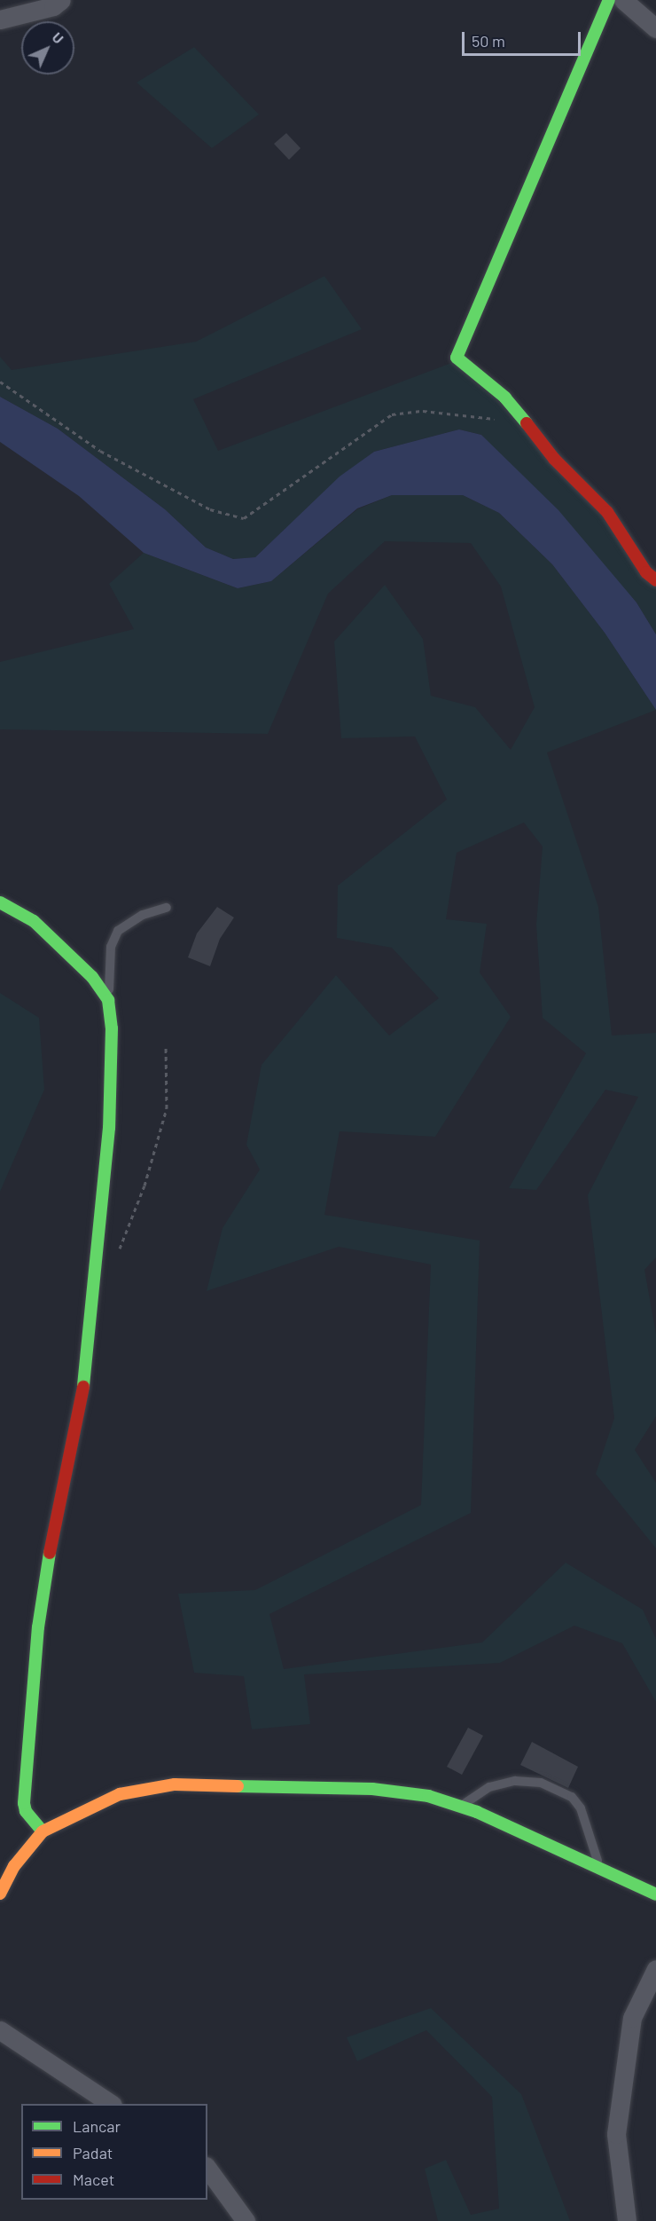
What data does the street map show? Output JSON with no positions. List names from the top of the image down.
{
  "legend": ["Lancar", "Padat", "Macet"],
  "scale_bar": "50 m",
  "north": "top right"
}
